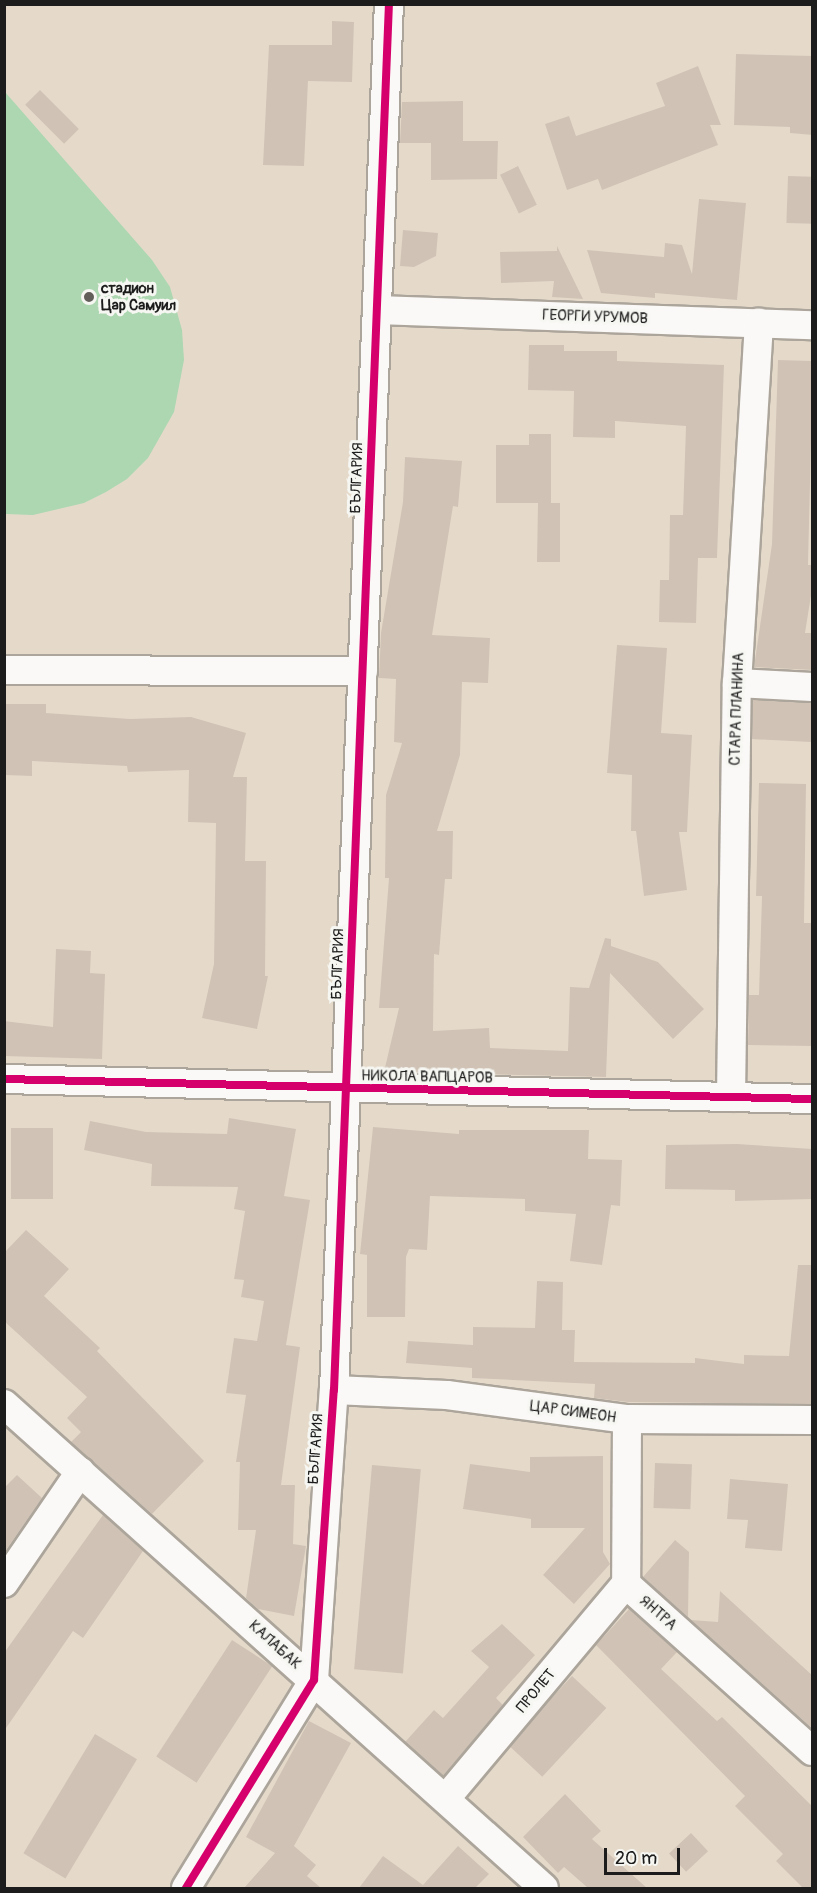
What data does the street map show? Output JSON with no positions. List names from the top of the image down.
{
  "streets": {
    "street": [
      "ГЕОРГИ УРУМОВ",
      "БЪЛГАРИЯ",
      "СТАРА ПЛАНИНА",
      "НИКОЛА ВАПЦАРОВ",
      "ЦАР СИМЕОН",
      "ЯНТРА",
      "КАЛАБАК",
      "ПРОЛЕТ"
    ]
  },
  "crossings": [
    ["ГЕОРГИ УРУМОВ", "БЪЛГАРИЯ"],
    ["ГЕОРГИ УРУМОВ", "СТАРА ПЛАНИНА"],
    ["БЪЛГАРИЯ", "НИКОЛА ВАПЦАРОВ"],
    ["БЪЛГАРИЯ", "ЦАР СИМЕОН"],
    ["БЪЛГАРИЯ", "КАЛАБАК"],
    ["СТАРА ПЛАНИНА", "НИКОЛА ВАПЦАРОВ"],
    ["ЦАР СИМЕОН", "ЯНТРА"],
    ["ЯНТРА", "ПРОЛЕТ"],
    ["КАЛАБАК", "ПРОЛЕТ"]
  ],
  "places": ["стадион Цар Самуил"],
  "scale_bar": "20 m"
}
